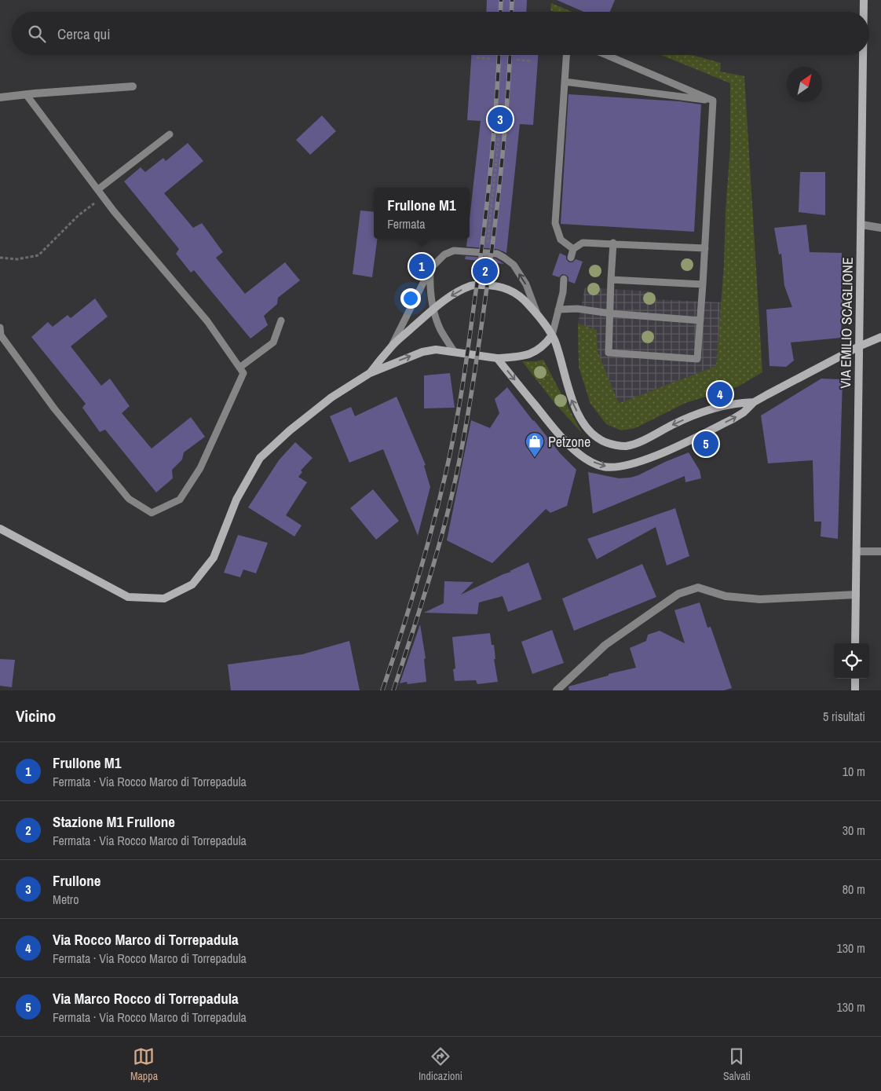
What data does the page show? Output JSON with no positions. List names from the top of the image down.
{
  "streets": {
    "main road": ["VIA EMILIO SCAGLIONE"]
  },
  "places": {
    "shop": ["Petzone"]
  },
  "north": "top right",
  "page": {
    "search": "Cerca qui",
    "pins": [
      "3",
      "1",
      "2",
      "4",
      "5"
    ],
    "popup": ["Frullone M1", "Fermata"],
    "heading": ["Vicino", "5 risultati"],
    "list": [
      {
        "mark": "1",
        "name": "Frullone M1",
        "note": "Fermata · Via Rocco Marco di Torrepadula",
        "value": "10 m"
      },
      {
        "mark": "2",
        "name": "Stazione M1 Frullone",
        "note": "Fermata · Via Rocco Marco di Torrepadula",
        "value": "30 m"
      },
      {
        "mark": "3",
        "name": "Frullone",
        "note": "Metro",
        "value": "80 m"
      },
      {
        "mark": "4",
        "name": "Via Rocco Marco di Torrepadula",
        "note": "Fermata · Via Rocco Marco di Torrepadula",
        "value": "130 m"
      },
      {
        "mark": "5",
        "name": "Via Marco Rocco di Torrepadula",
        "note": "Fermata · Via Rocco Marco di Torrepadula",
        "value": "130 m"
      }
    ],
    "nav": ["Mappa", "Indicazioni", "Salvati"]
  }
}
